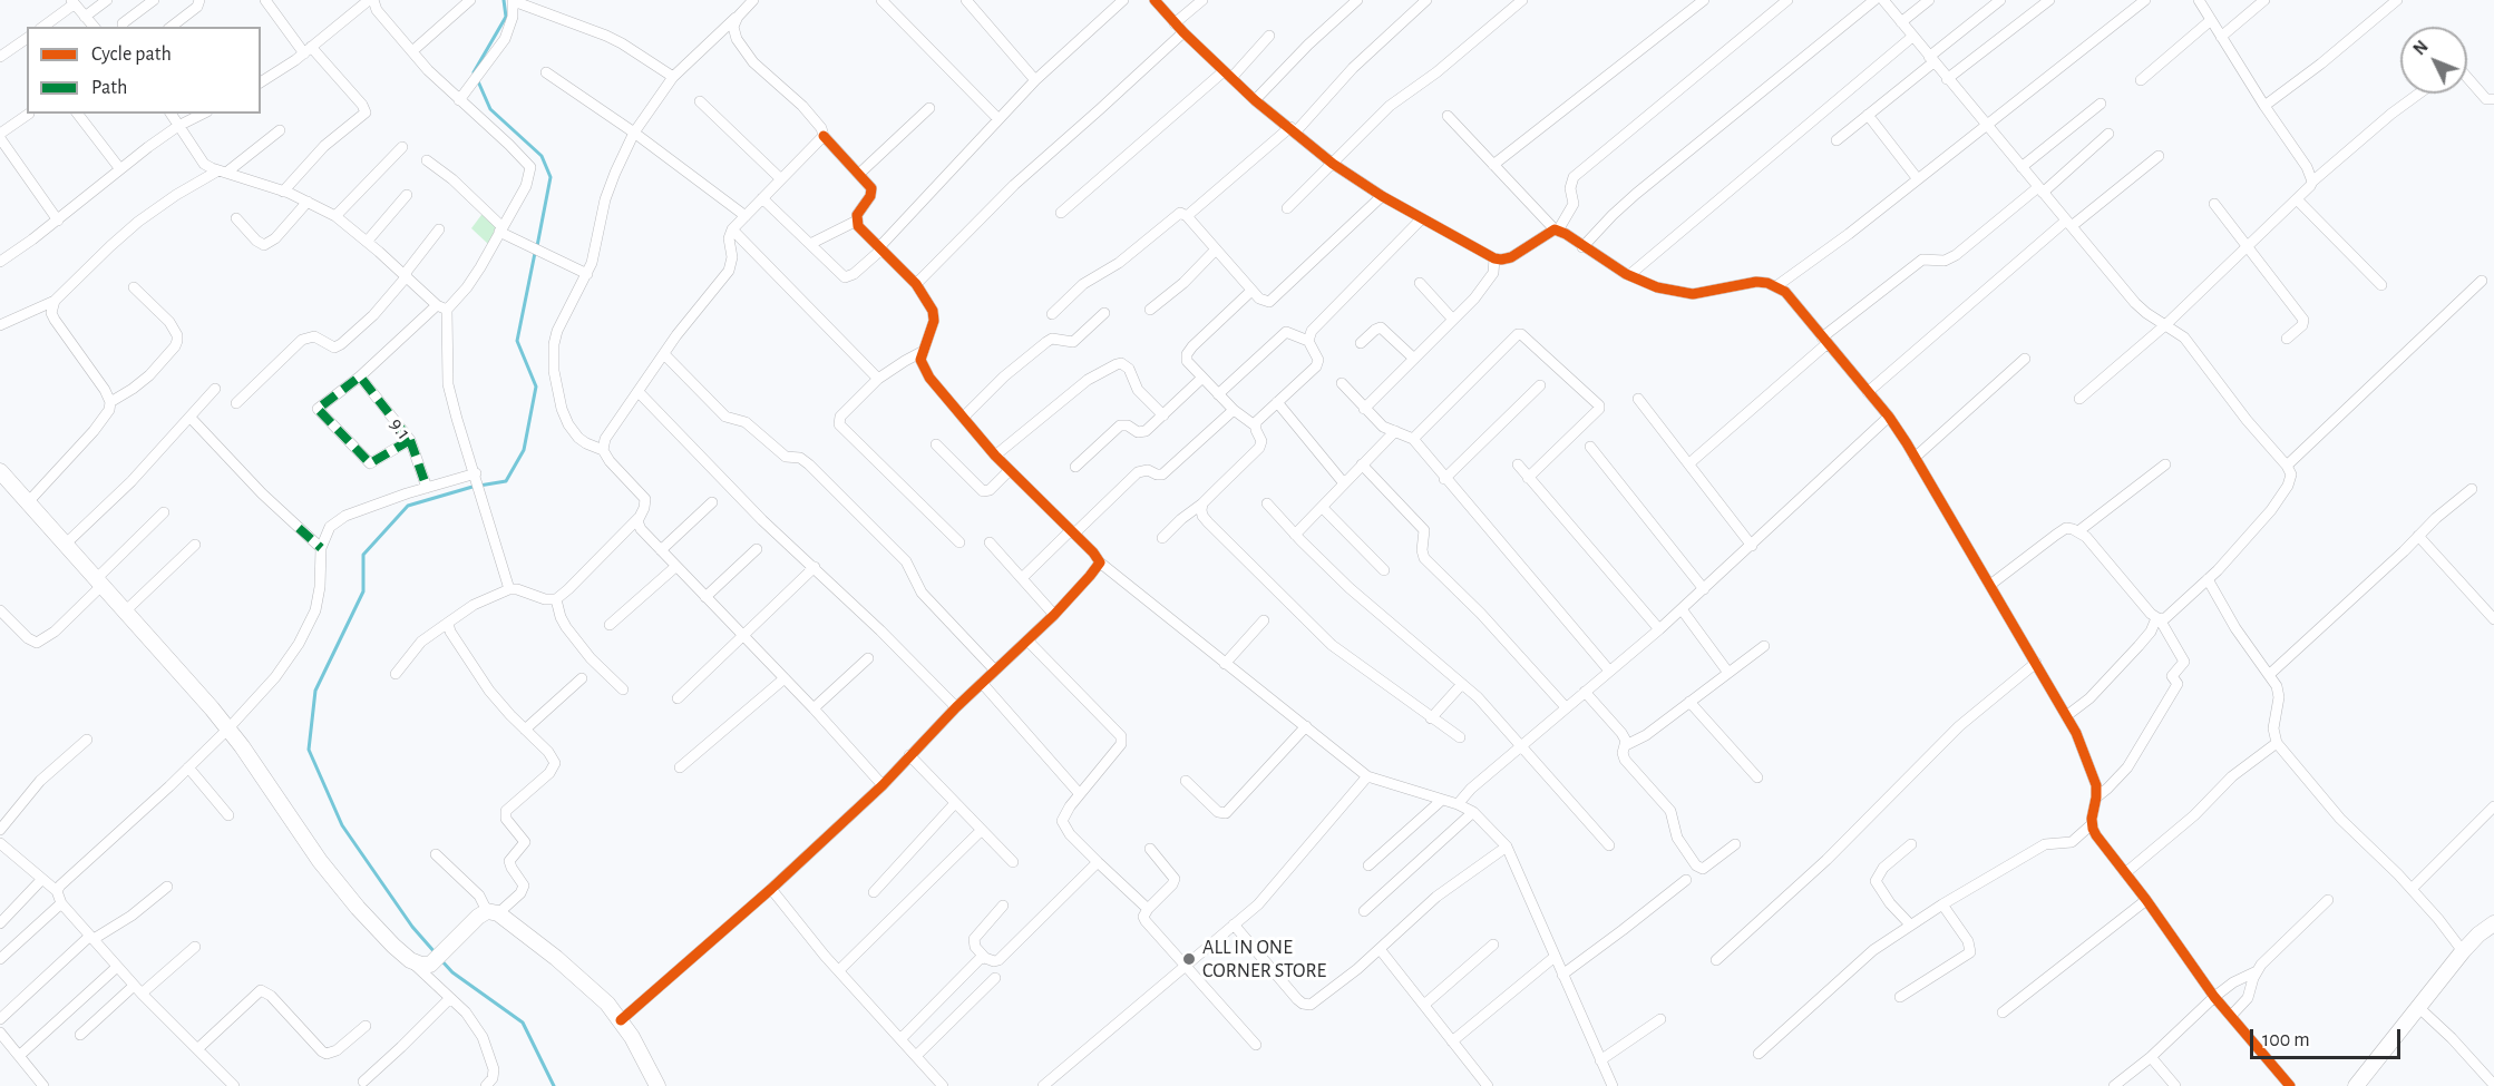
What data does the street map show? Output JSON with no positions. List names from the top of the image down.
{
  "streets": {
    "street": ["9.1"]
  },
  "places": ["ALL IN ONE CORNER STORE"],
  "legend": ["Cycle path", "Path"],
  "scale_bar": "100 m",
  "north": "top left"
}
